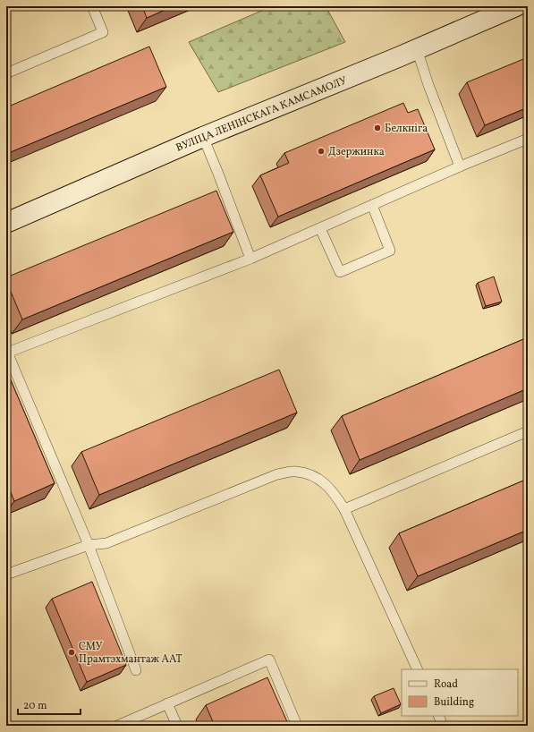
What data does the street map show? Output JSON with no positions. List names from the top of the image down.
{
  "streets": {
    "main road": ["ВУЛІЦА ЛЕНІНСКАГА КАМСАМОЛУ"]
  },
  "places": ["Белкніга", "Дзержинка", "СМУ Прамтэхмантаж ААТ"],
  "legend": ["Road", "Building"],
  "scale_bar": "20 m"
}
